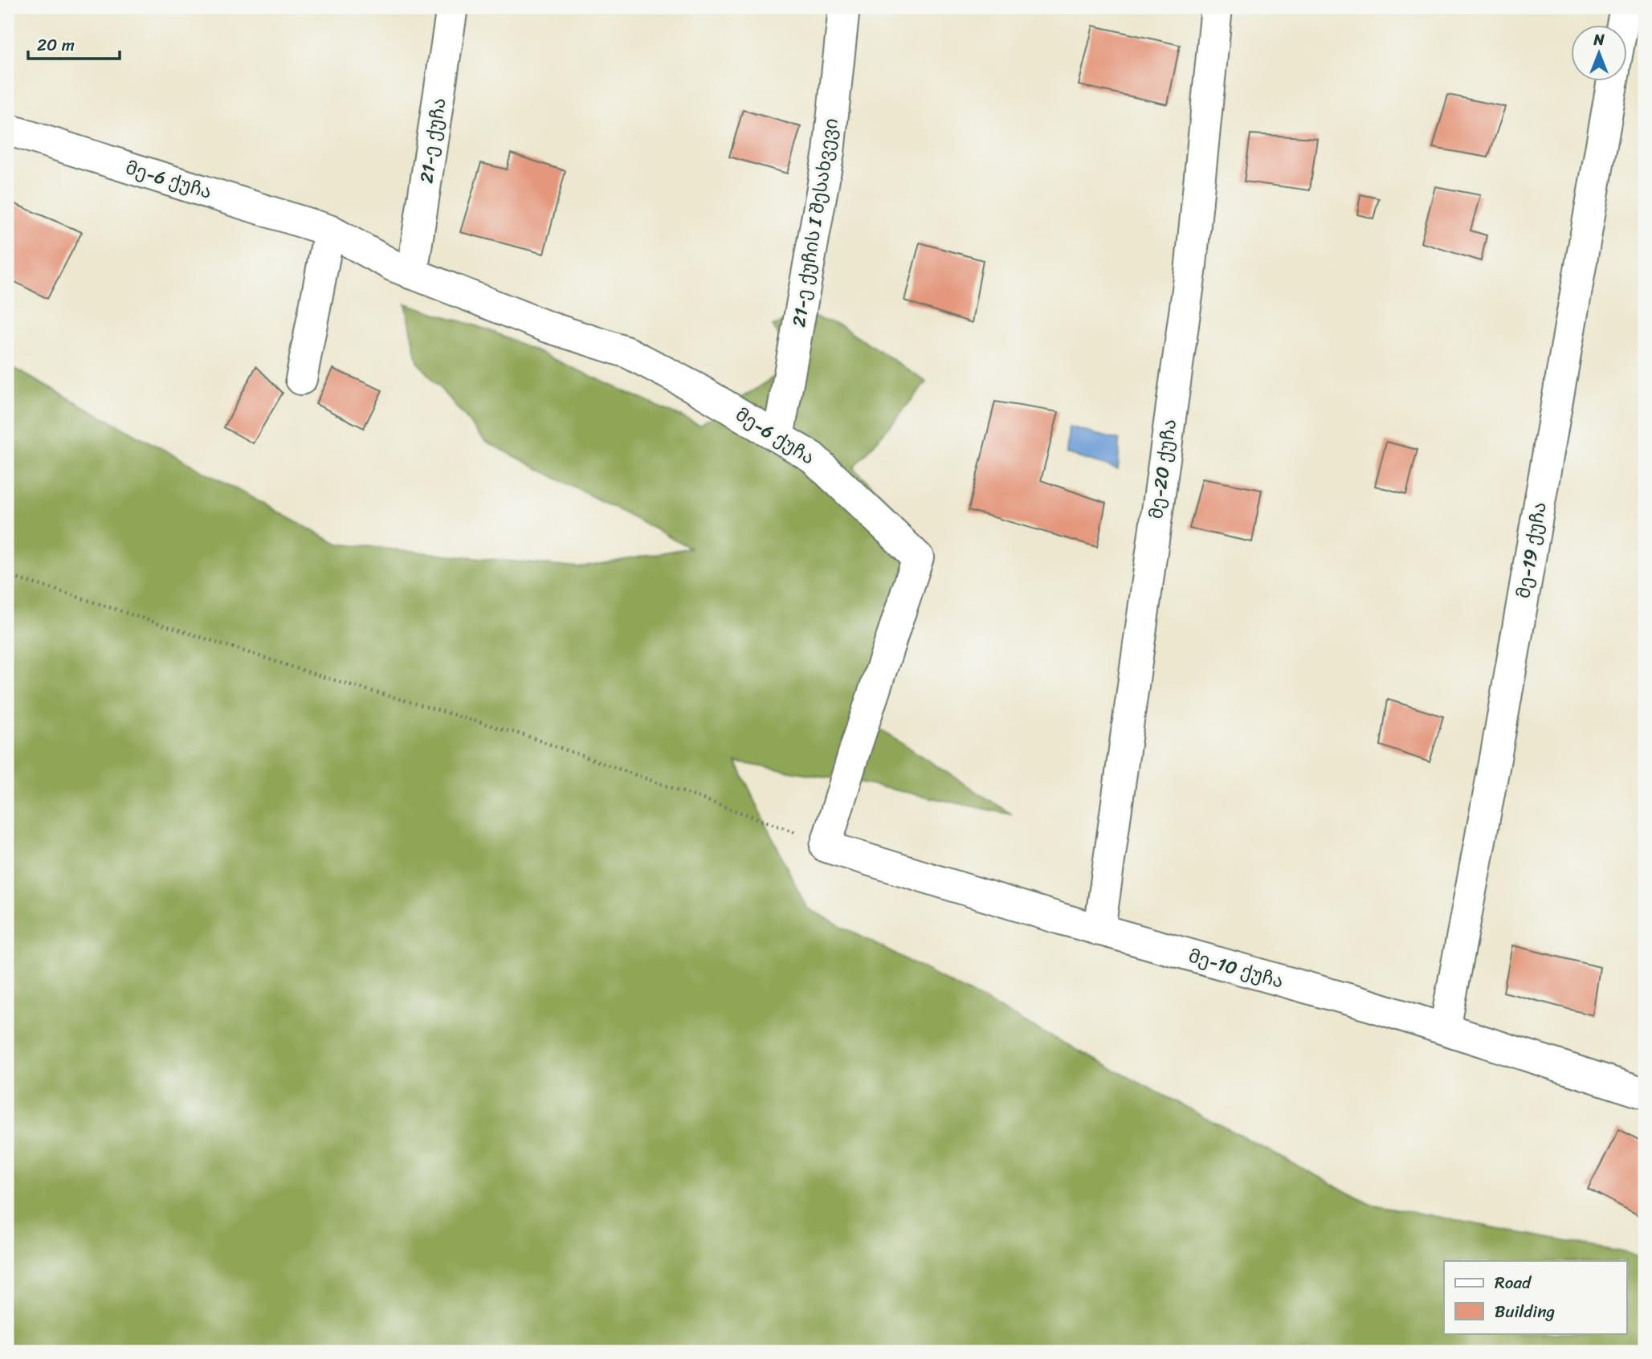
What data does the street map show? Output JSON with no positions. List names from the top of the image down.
{
  "streets": {
    "street": [
      "21-ე ქუჩა",
      "მე-6 ქუჩა",
      "21-ე ქუჩის I შესახვევი",
      "მე-20 ქუჩა",
      "მე-19 ქუჩა",
      "მე-10 ქუჩა"
    ]
  },
  "crossings": [
    ["21-ე ქუჩა", "მე-6 ქუჩა"],
    ["მე-6 ქუჩა", "21-ე ქუჩის I შესახვევი"],
    ["მე-6 ქუჩა", "მე-10 ქუჩა"],
    ["მე-20 ქუჩა", "მე-10 ქუჩა"],
    ["მე-19 ქუჩა", "მე-10 ქუჩა"]
  ],
  "legend": ["Road", "Building"],
  "scale_bar": "20 m",
  "north": "top"
}
